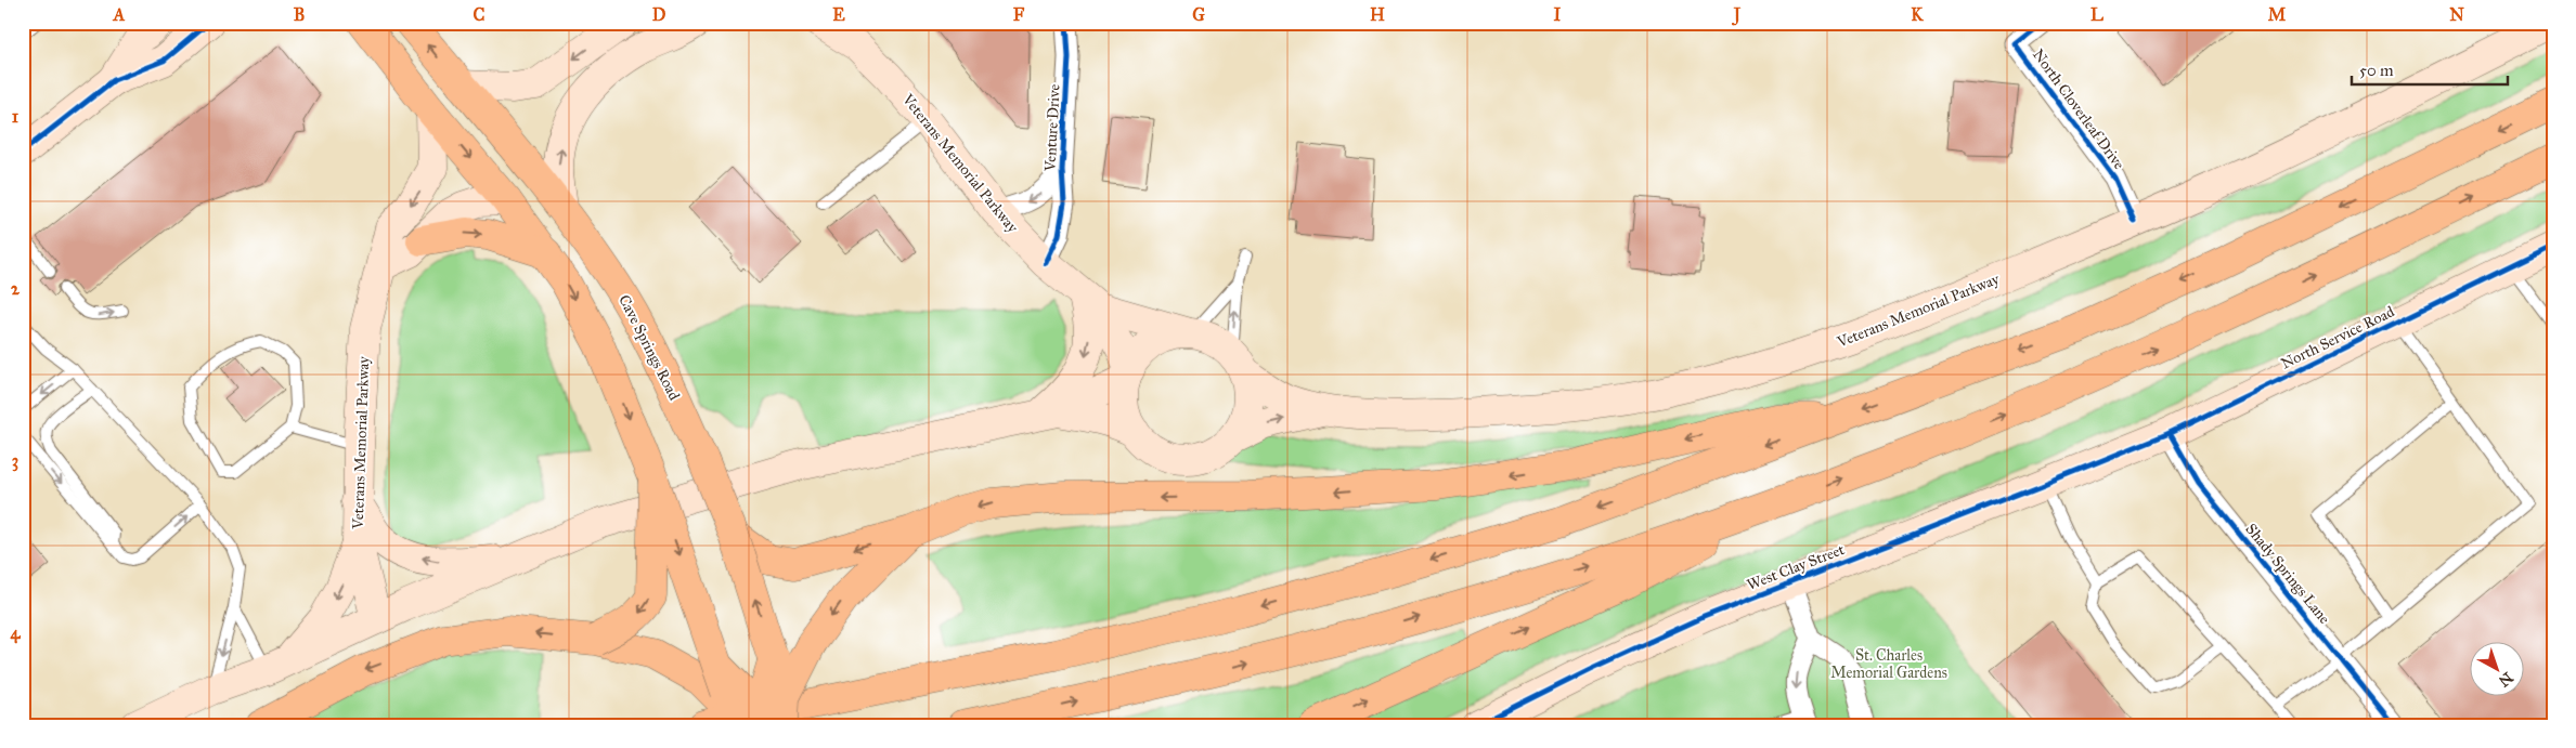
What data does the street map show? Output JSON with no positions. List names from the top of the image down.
{
  "streets": {
    "main road": [
      "Veterans Memorial Parkway",
      "North Service Road",
      "Cave Springs Road",
      "West Clay Street"
    ],
    "street": ["North Cloverleaf Drive", "Venture Drive", "Shady Springs Lane"]
  },
  "crossings": [
    ["North Cloverleaf Drive", "Veterans Memorial Parkway"],
    ["Venture Drive", "Veterans Memorial Parkway"],
    ["Veterans Memorial Parkway", "Cave Springs Road"],
    ["North Service Road", "West Clay Street"],
    ["North Service Road", "Shady Springs Lane"]
  ],
  "parks": ["St. Charles Memorial Gardens"],
  "scale_bar": "50 m",
  "north": "bottom right",
  "grid": {
    "columns": [
      "A",
      "B",
      "C",
      "D",
      "E",
      "F",
      "G",
      "H",
      "I",
      "J",
      "K",
      "L",
      "M",
      "N"
    ],
    "rows": [
      "1",
      "2",
      "3",
      "4"
    ]
  }
}
